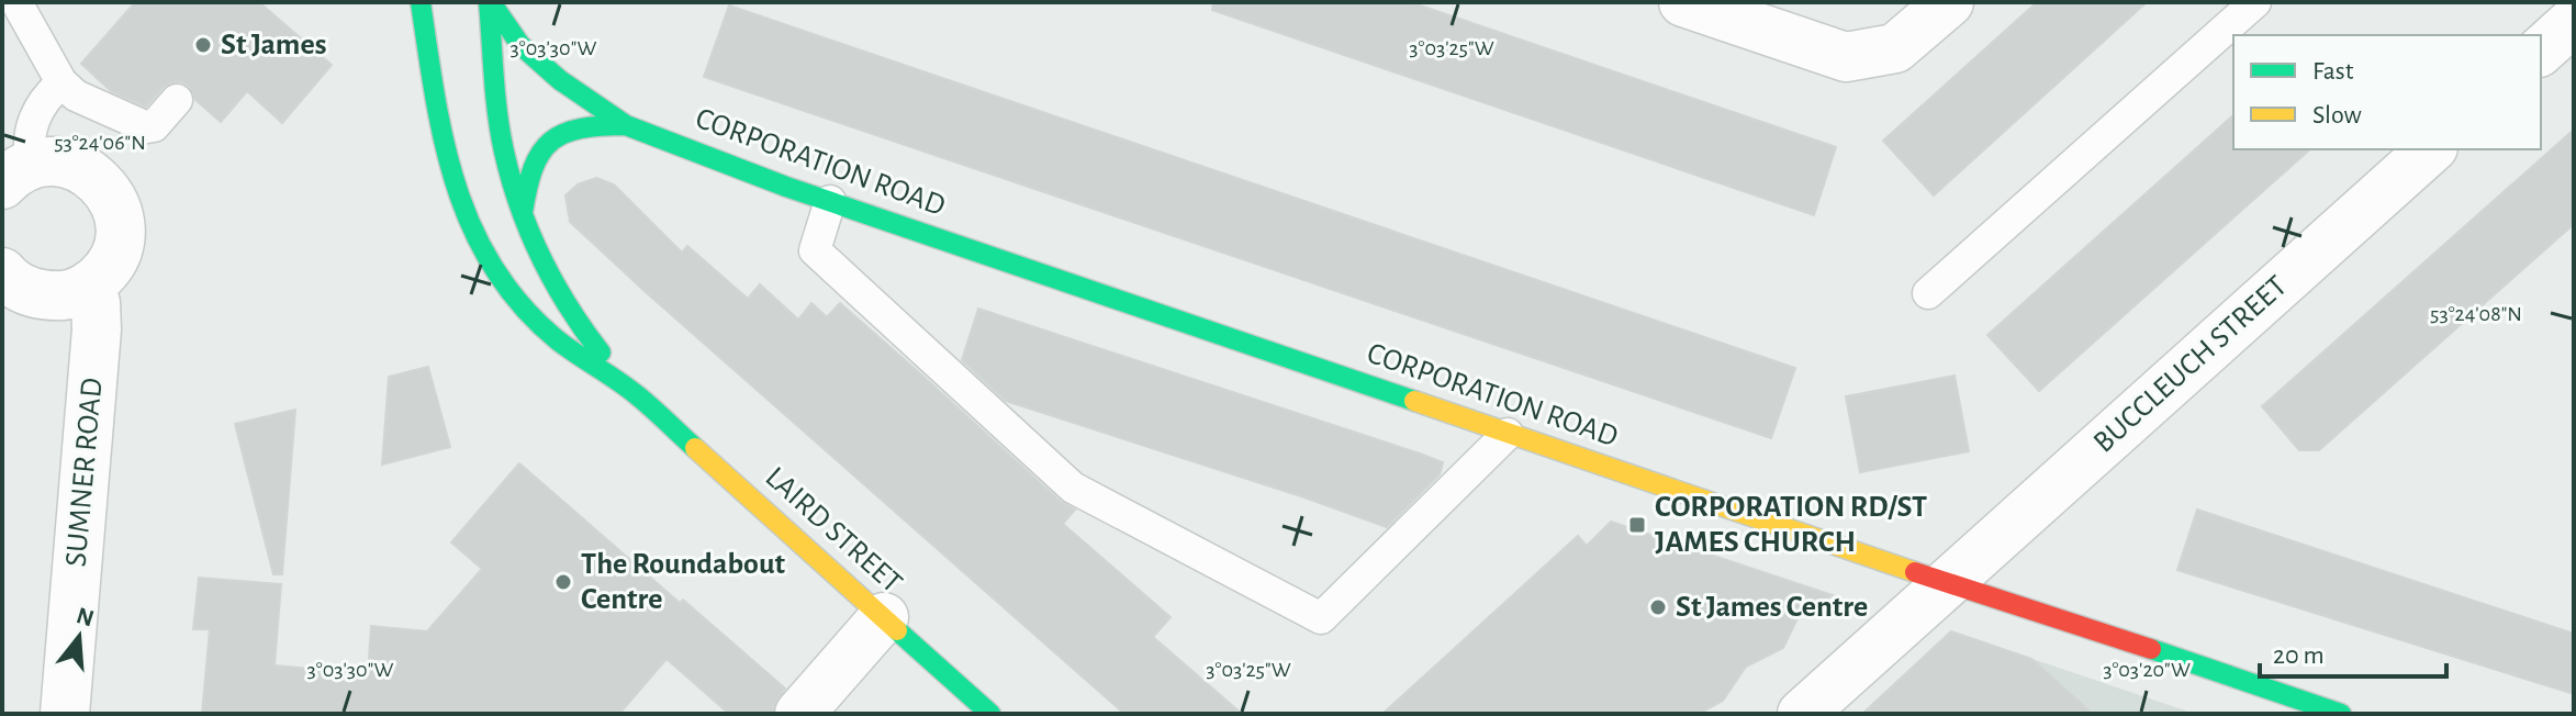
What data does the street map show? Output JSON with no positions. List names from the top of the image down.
{
  "streets": {
    "street": [
      "CORPORATION ROAD",
      "BUCCLEUCH STREET",
      "SUMNER ROAD",
      "LAIRD STREET"
    ]
  },
  "crossings": [
    ["CORPORATION ROAD", "BUCCLEUCH STREET"]
  ],
  "places": {
    "other": ["St James", "The Roundabout Centre", "St James Centre"],
    "transit": ["CORPORATION RD/ST JAMES CHURCH"]
  },
  "legend": ["Fast", "Slow"],
  "scale_bar": "20 m",
  "north": "top",
  "coordinates": [
    "3°03'30\"W",
    "3°03'25\"W",
    "53°24'06\"N",
    "53°24'08\"N",
    "3°03'20\"W"
  ]
}
